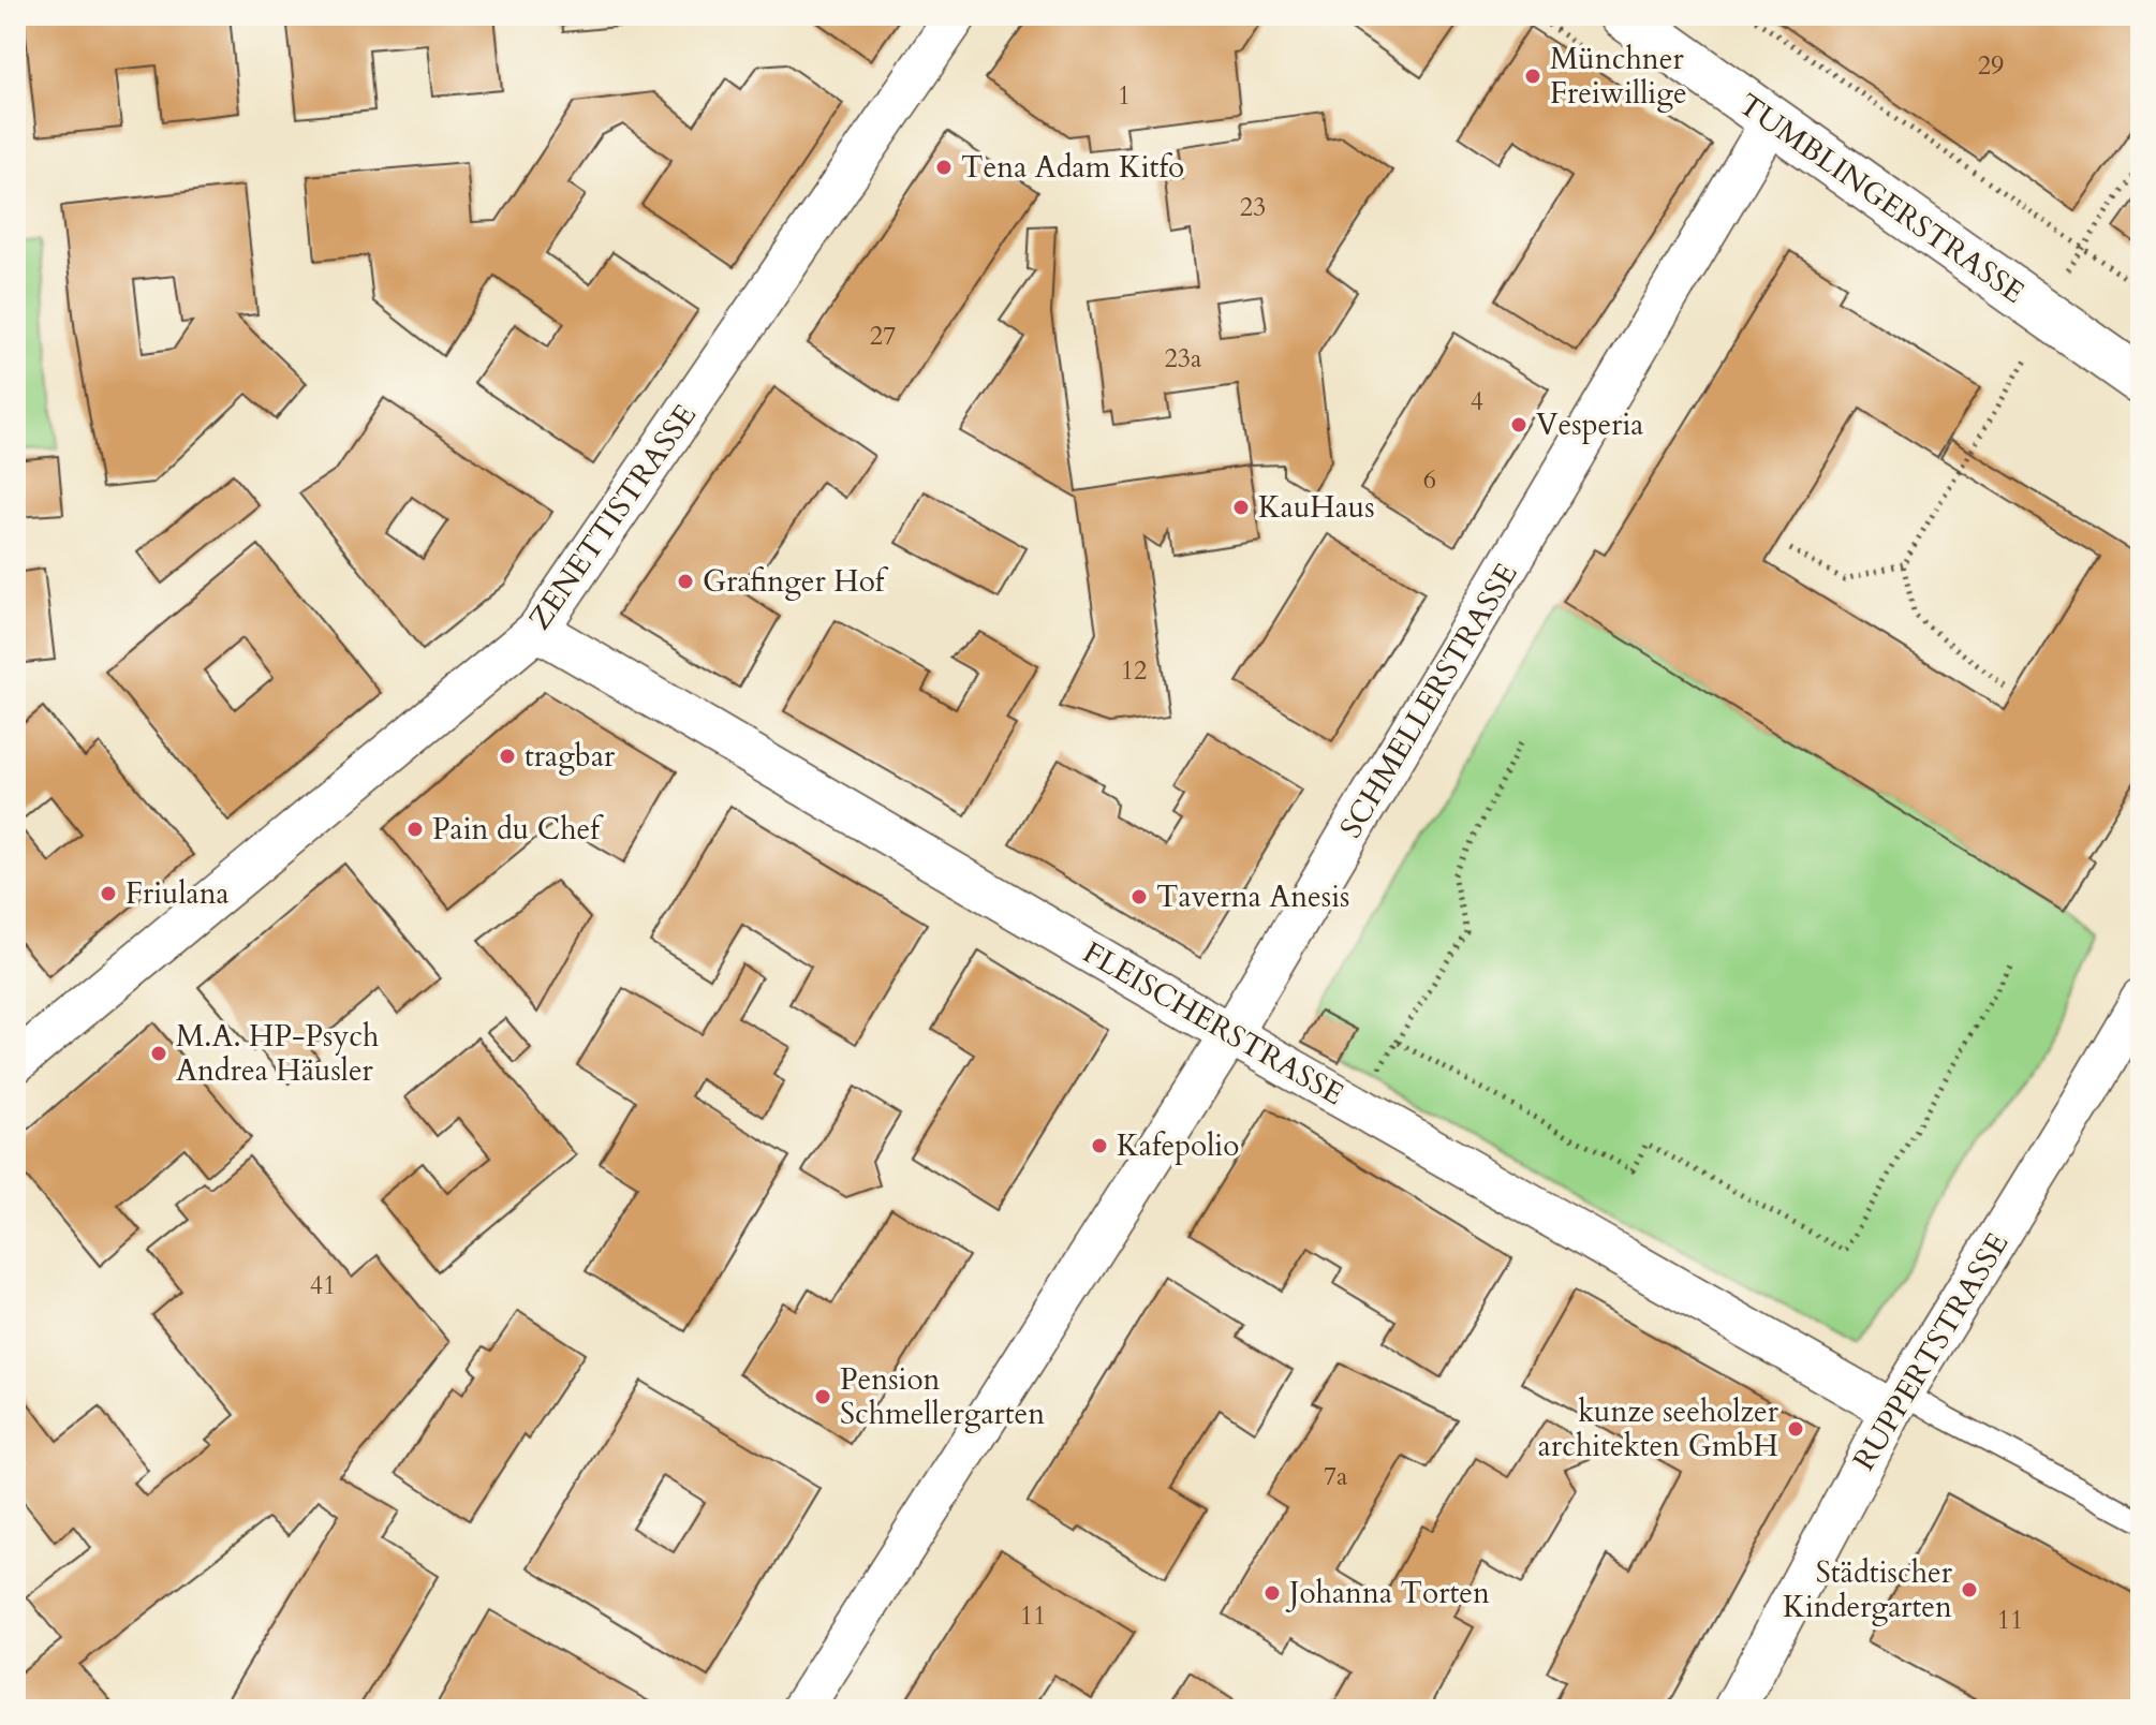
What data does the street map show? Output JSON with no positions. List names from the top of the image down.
{
  "streets": {
    "street": [
      "TUMBLINGERSTRASSE",
      "ZENETTISTRASSE",
      "SCHMELLERSTRASSE",
      "FLEISCHERSTRASSE",
      "RUPPERTSTRASSE"
    ]
  },
  "crossings": [
    ["TUMBLINGERSTRASSE", "SCHMELLERSTRASSE"],
    ["ZENETTISTRASSE", "FLEISCHERSTRASSE"],
    ["SCHMELLERSTRASSE", "FLEISCHERSTRASSE"],
    ["FLEISCHERSTRASSE", "RUPPERTSTRASSE"]
  ],
  "places": [
    "Münchner Freiwillige",
    "Tena Adam Kitfo",
    "Vesperia",
    "KauHaus",
    "Grafinger Hof",
    "tragbar",
    "Pain du Chef",
    "Friulana",
    "Taverna Anesis",
    "M.A. HP-Psych Andrea Häusler",
    "Kafepolio",
    "Pension Schmellergarten",
    "kunze seeholzer architekten GmbH",
    "Städtischer Kindergarten",
    "Johanna Torten"
  ],
  "house_numbers": [
    "29",
    "1",
    "23",
    "27",
    "23a",
    "4",
    "6",
    "12",
    "41",
    "7a",
    "11",
    "11"
  ]
}
